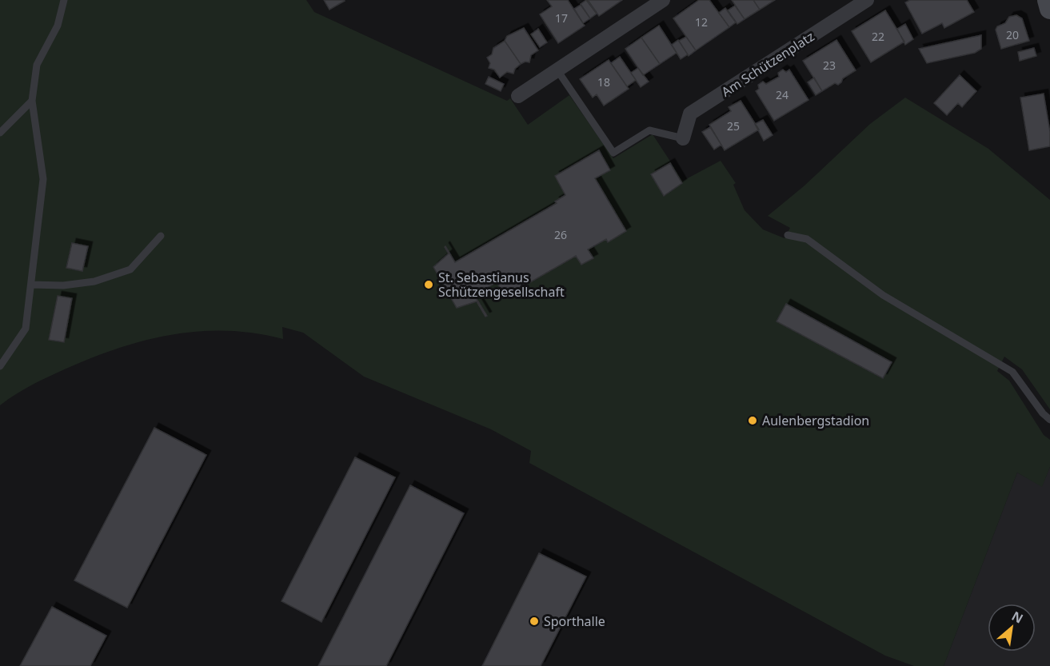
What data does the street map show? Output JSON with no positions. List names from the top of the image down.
{
  "streets": {
    "street": ["Am Schützenplatz"]
  },
  "places": ["St. Sebastianus Schützengesellschaft", "Aulenbergstadion", "Sporthalle"],
  "house_numbers": [
    "17",
    "12",
    "20",
    "22",
    "23",
    "18",
    "24",
    "25",
    "26"
  ],
  "north": "top right"
}
